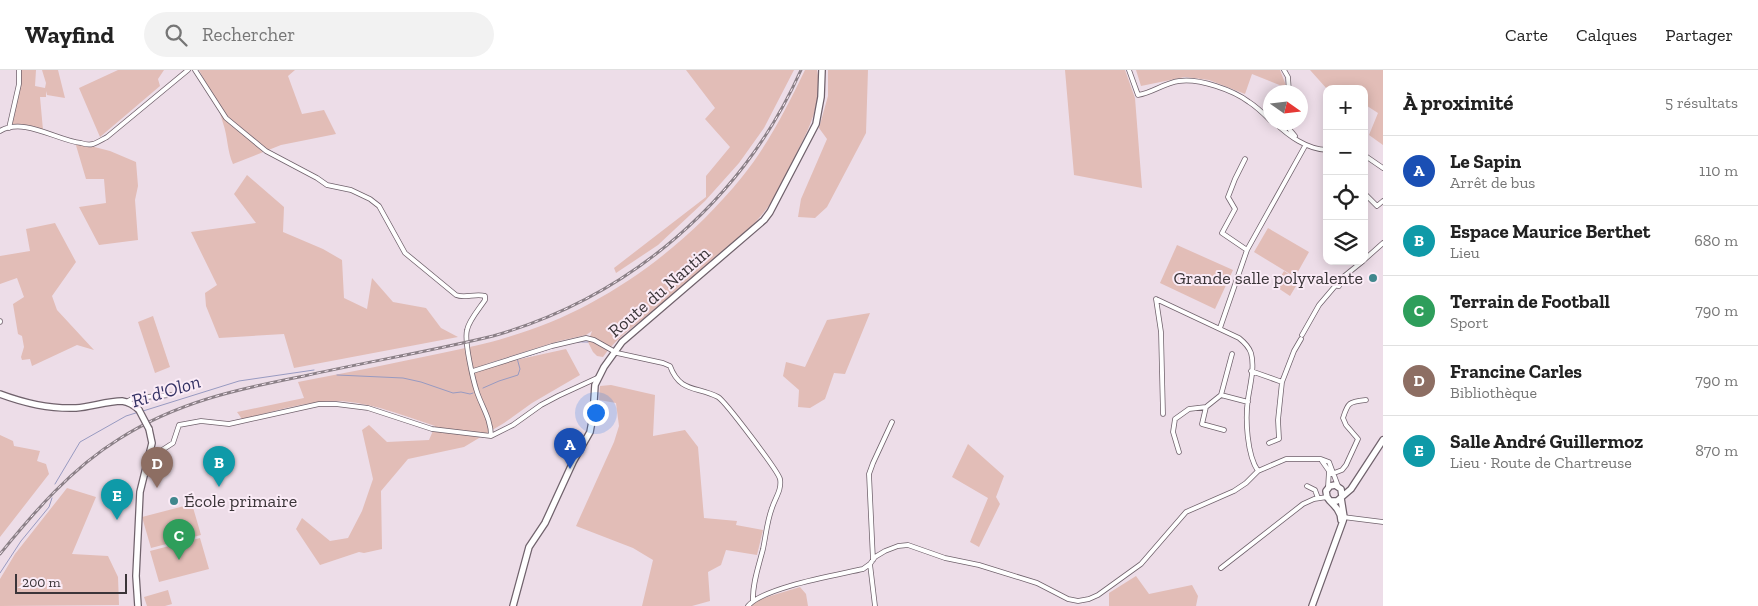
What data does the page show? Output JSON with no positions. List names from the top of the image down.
{
  "streets": {
    "street": ["Route du Nantin"]
  },
  "water": ["Ri d'Olon"],
  "places": ["Grande salle polyvalente", "École primaire"],
  "scale_bar": "200 m",
  "north": "right",
  "page": {
    "header": "Wayfind",
    "search": "Rechercher",
    "nav": ["Carte", "Calques", "Partager"],
    "heading": ["À proximité", "5 résultats"],
    "map_buttons": ["+", "−"],
    "list": [
      {
        "mark": "A",
        "name": "Le Sapin",
        "note": "Arrêt de bus",
        "value": "110 m"
      },
      {
        "mark": "B",
        "name": "Espace Maurice Berthet",
        "note": "Lieu",
        "value": "680 m"
      },
      {
        "mark": "C",
        "name": "Terrain de Football",
        "note": "Sport",
        "value": "790 m"
      },
      {
        "mark": "D",
        "name": "Francine Carles",
        "note": "Bibliothèque",
        "value": "790 m"
      },
      {
        "mark": "E",
        "name": "Salle André Guillermoz",
        "note": "Lieu · Route de Chartreuse",
        "value": "870 m"
      }
    ],
    "pins": [
      "A",
      "B",
      "D",
      "E",
      "C"
    ],
    "scale": "200 m"
  }
}
